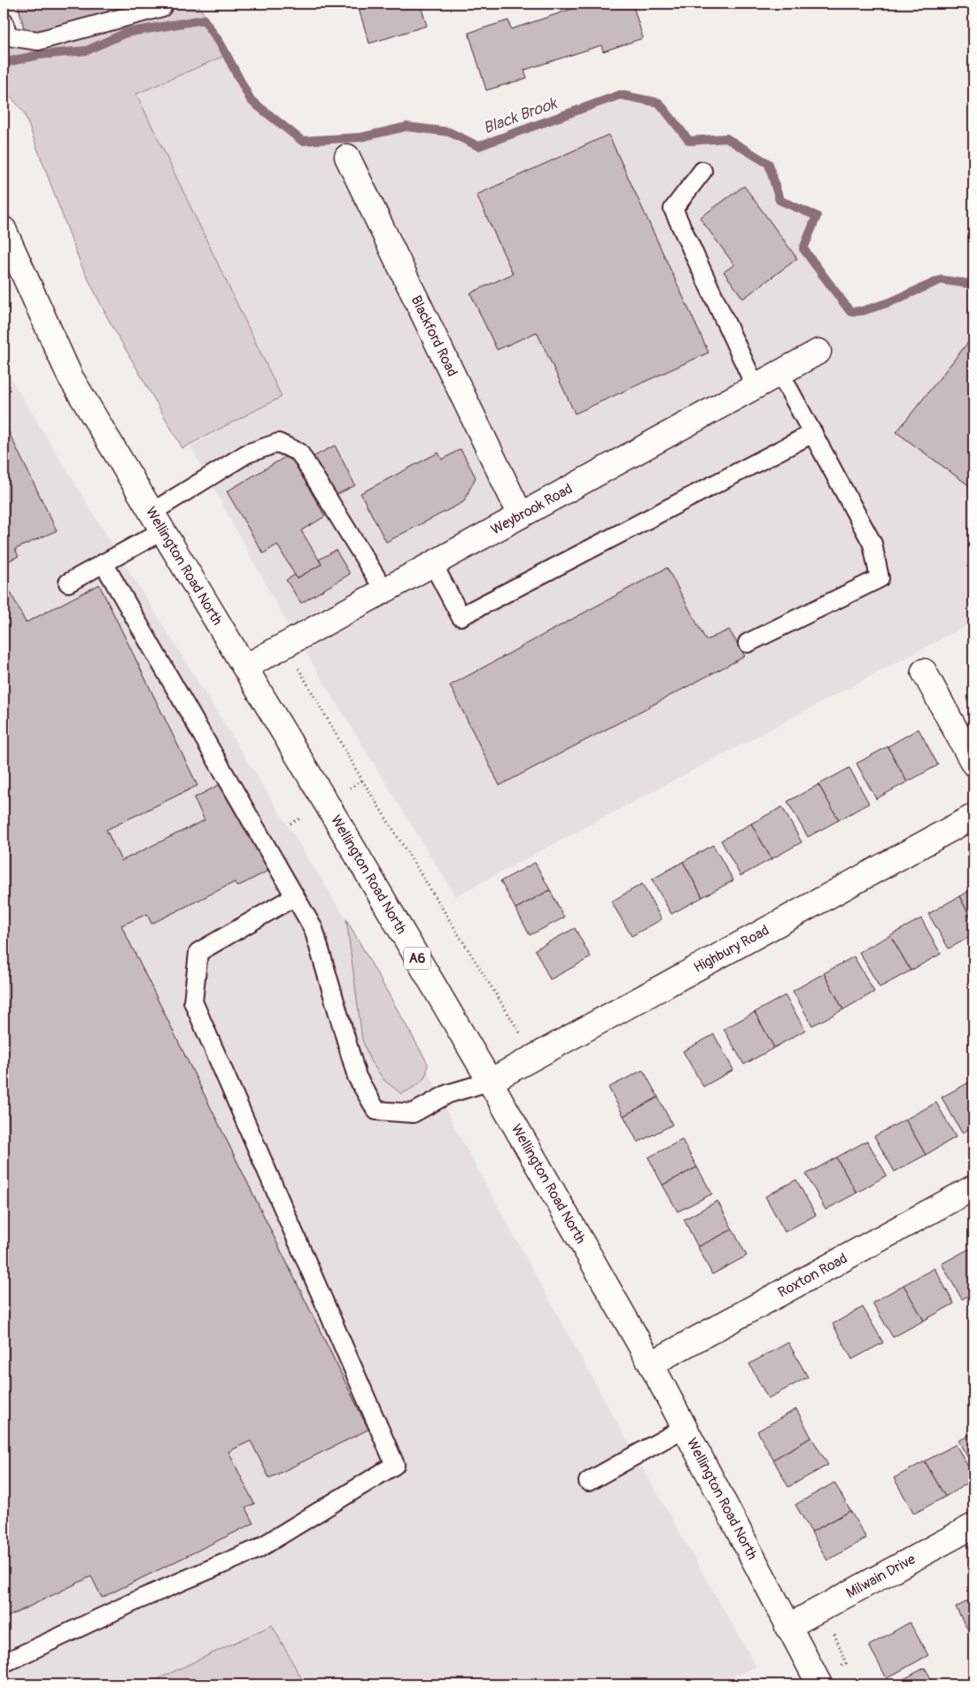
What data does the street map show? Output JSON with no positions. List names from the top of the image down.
{
  "streets": {
    "main road": [
      "Blackford Road",
      "Weybrook Road",
      "Wellington Road North",
      "Highbury Road",
      "A6",
      "Roxton Road",
      "Milwain Drive"
    ]
  },
  "crossings": [
    ["Blackford Road", "Weybrook Road"],
    ["Weybrook Road", "Wellington Road North"],
    ["Wellington Road North", "Highbury Road"],
    ["Wellington Road North", "Roxton Road"],
    ["Wellington Road North", "Milwain Drive"]
  ],
  "water": ["Black Brook"]
}
